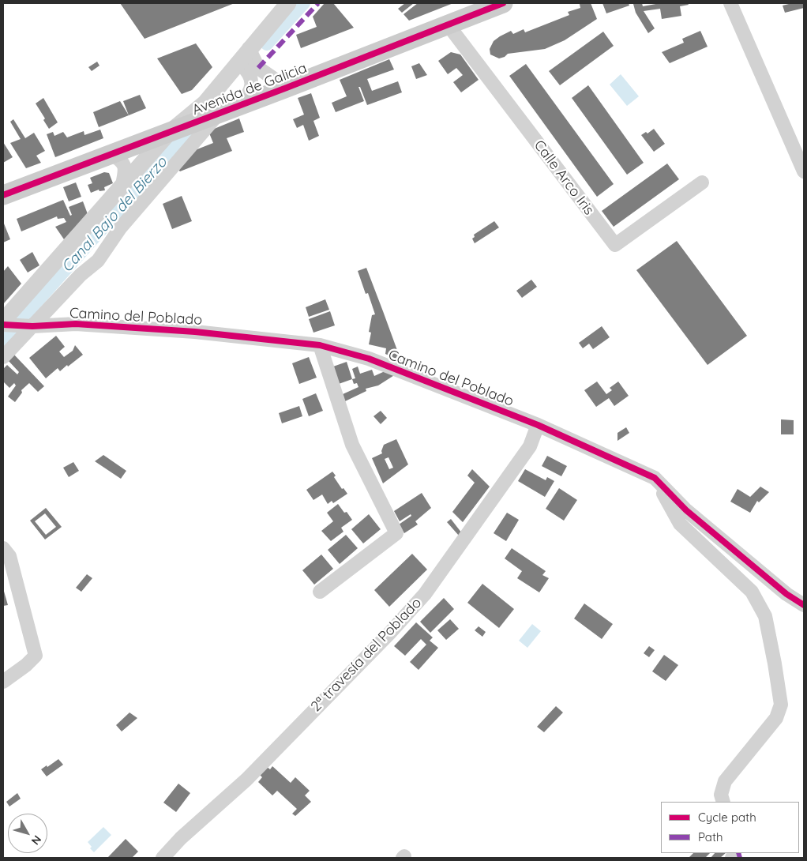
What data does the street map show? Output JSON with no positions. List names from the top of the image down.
{
  "streets": {
    "main road": ["Avenida de Galicia"],
    "street": ["Calle Arco Iris", "Camino del Poblado", "2ª travesía del Poblado"]
  },
  "crossings": [
    ["Avenida de Galicia", "Calle Arco Iris"],
    ["Camino del Poblado", "2ª travesía del Poblado"]
  ],
  "water": ["Canal Bajo del Bierzo"],
  "legend": ["Cycle path", "Path"],
  "north": "bottom right"
}
